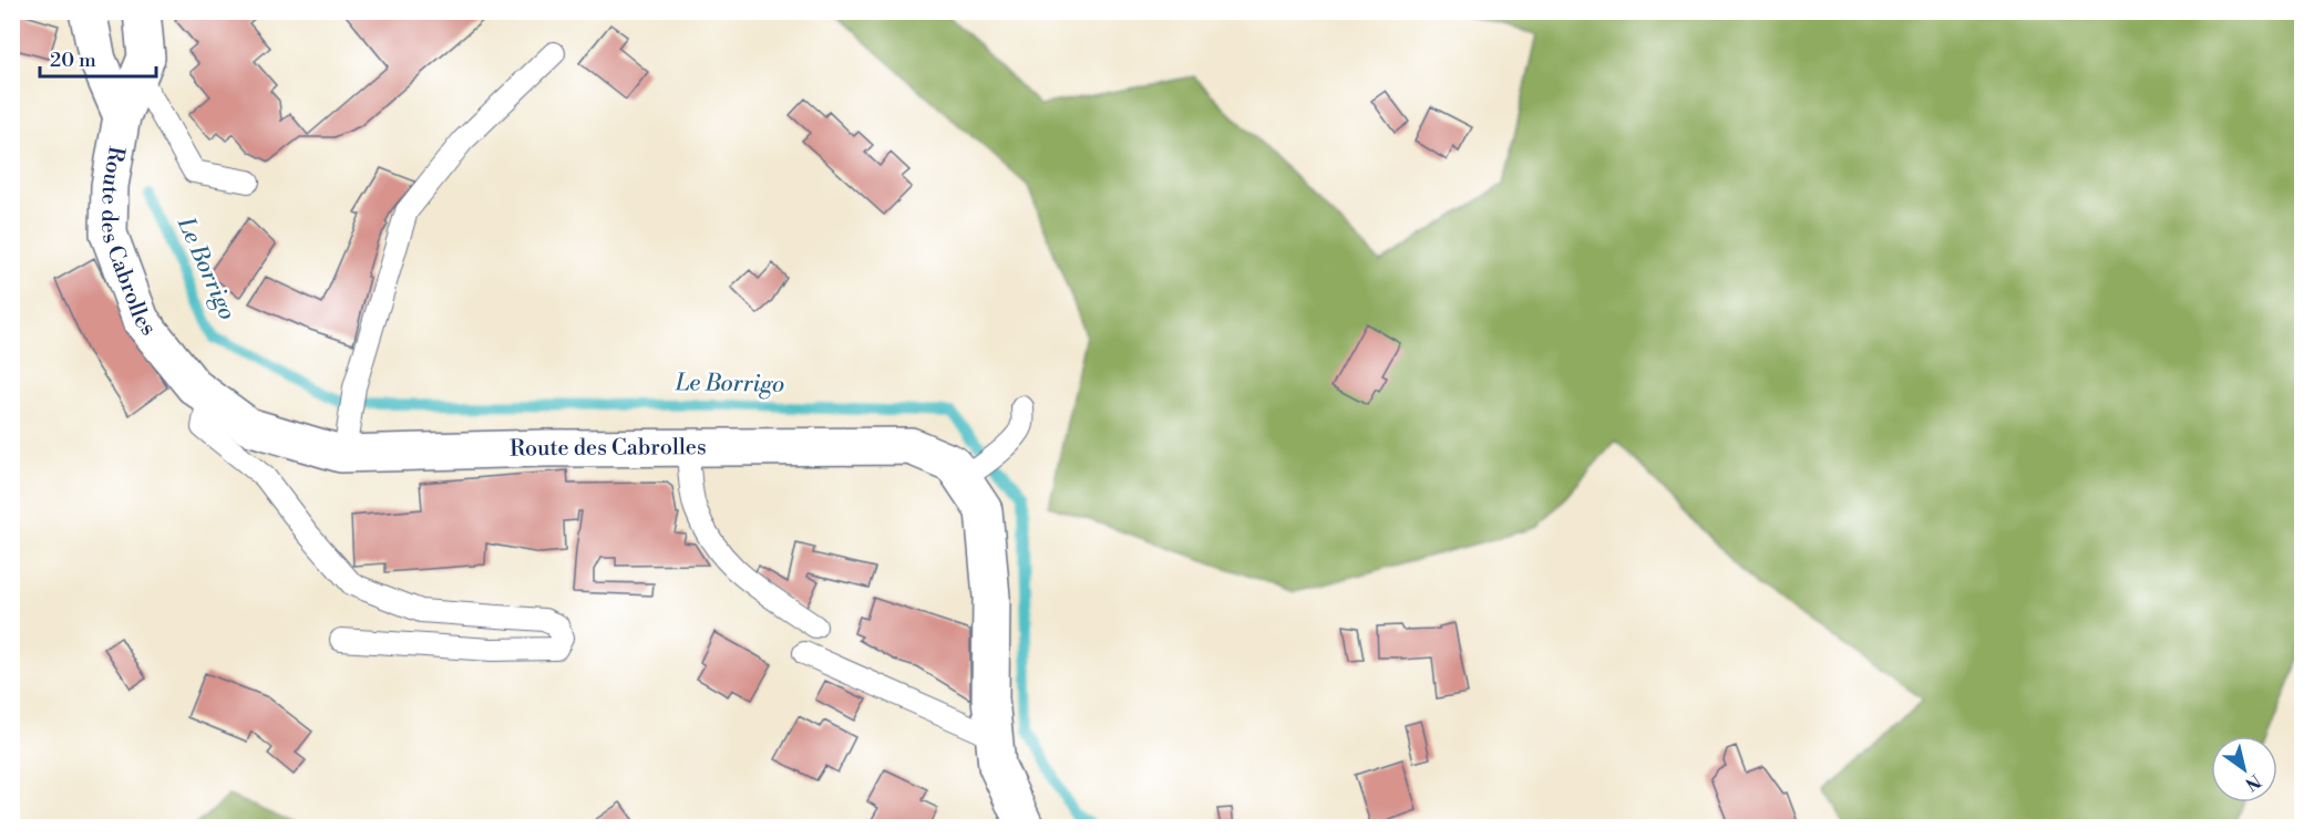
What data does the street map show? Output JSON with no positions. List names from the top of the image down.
{
  "streets": {
    "street": ["Route des Cabrolles"]
  },
  "water": ["Le Borrigo"],
  "scale_bar": "20 m",
  "north": "bottom right"
}
